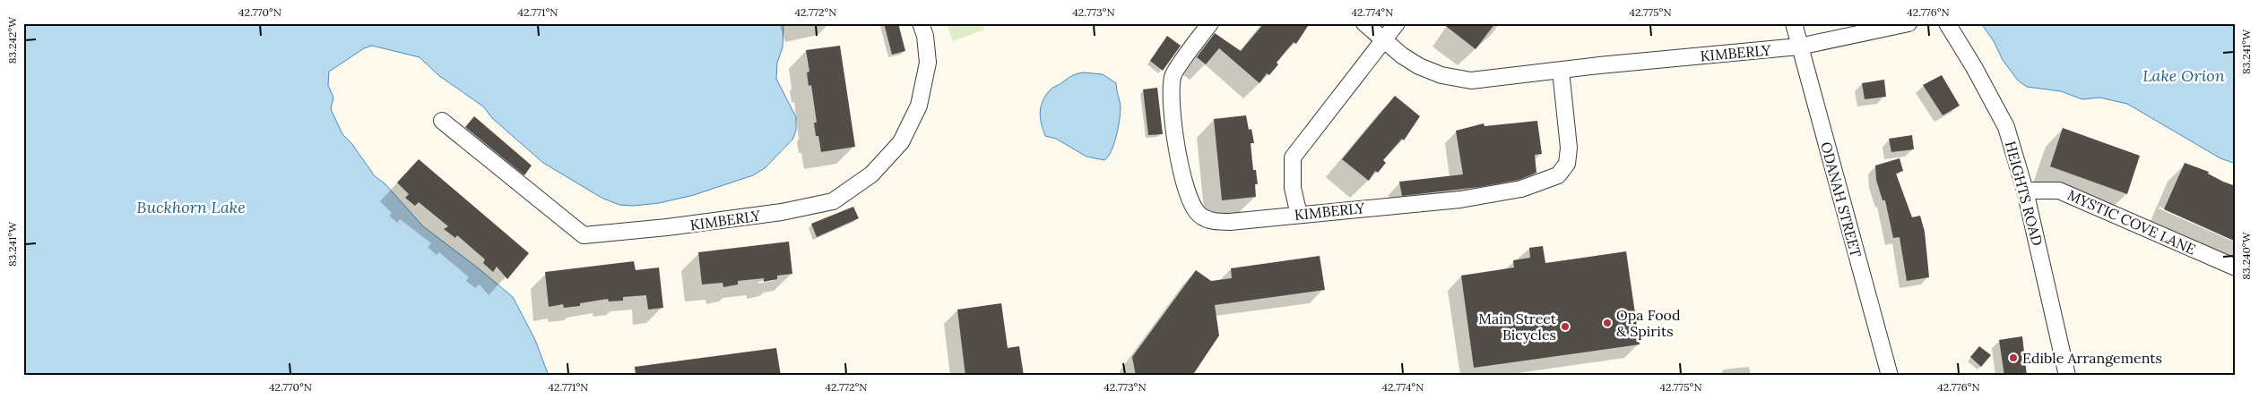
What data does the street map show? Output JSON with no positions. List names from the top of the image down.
{
  "streets": {
    "street": [
      "KIMBERLY",
      "HEIGHTS ROAD",
      "ODANAH STREET",
      "MYSTIC COVE LANE"
    ]
  },
  "crossings": [
    ["KIMBERLY", "ODANAH STREET"],
    ["HEIGHTS ROAD", "MYSTIC COVE LANE"]
  ],
  "water": ["Lake Orion", "Buckhorn Lake"],
  "places": ["Opa Food & Spirits", "Main Street Bicycles", "Edible Arrangements"],
  "coordinates": [
    "42.770°N",
    "42.771°N",
    "42.772°N",
    "42.773°N",
    "42.774°N",
    "42.775°N",
    "42.776°N",
    "83.242°W",
    "83.241°W",
    "83.240°W"
  ]
}
